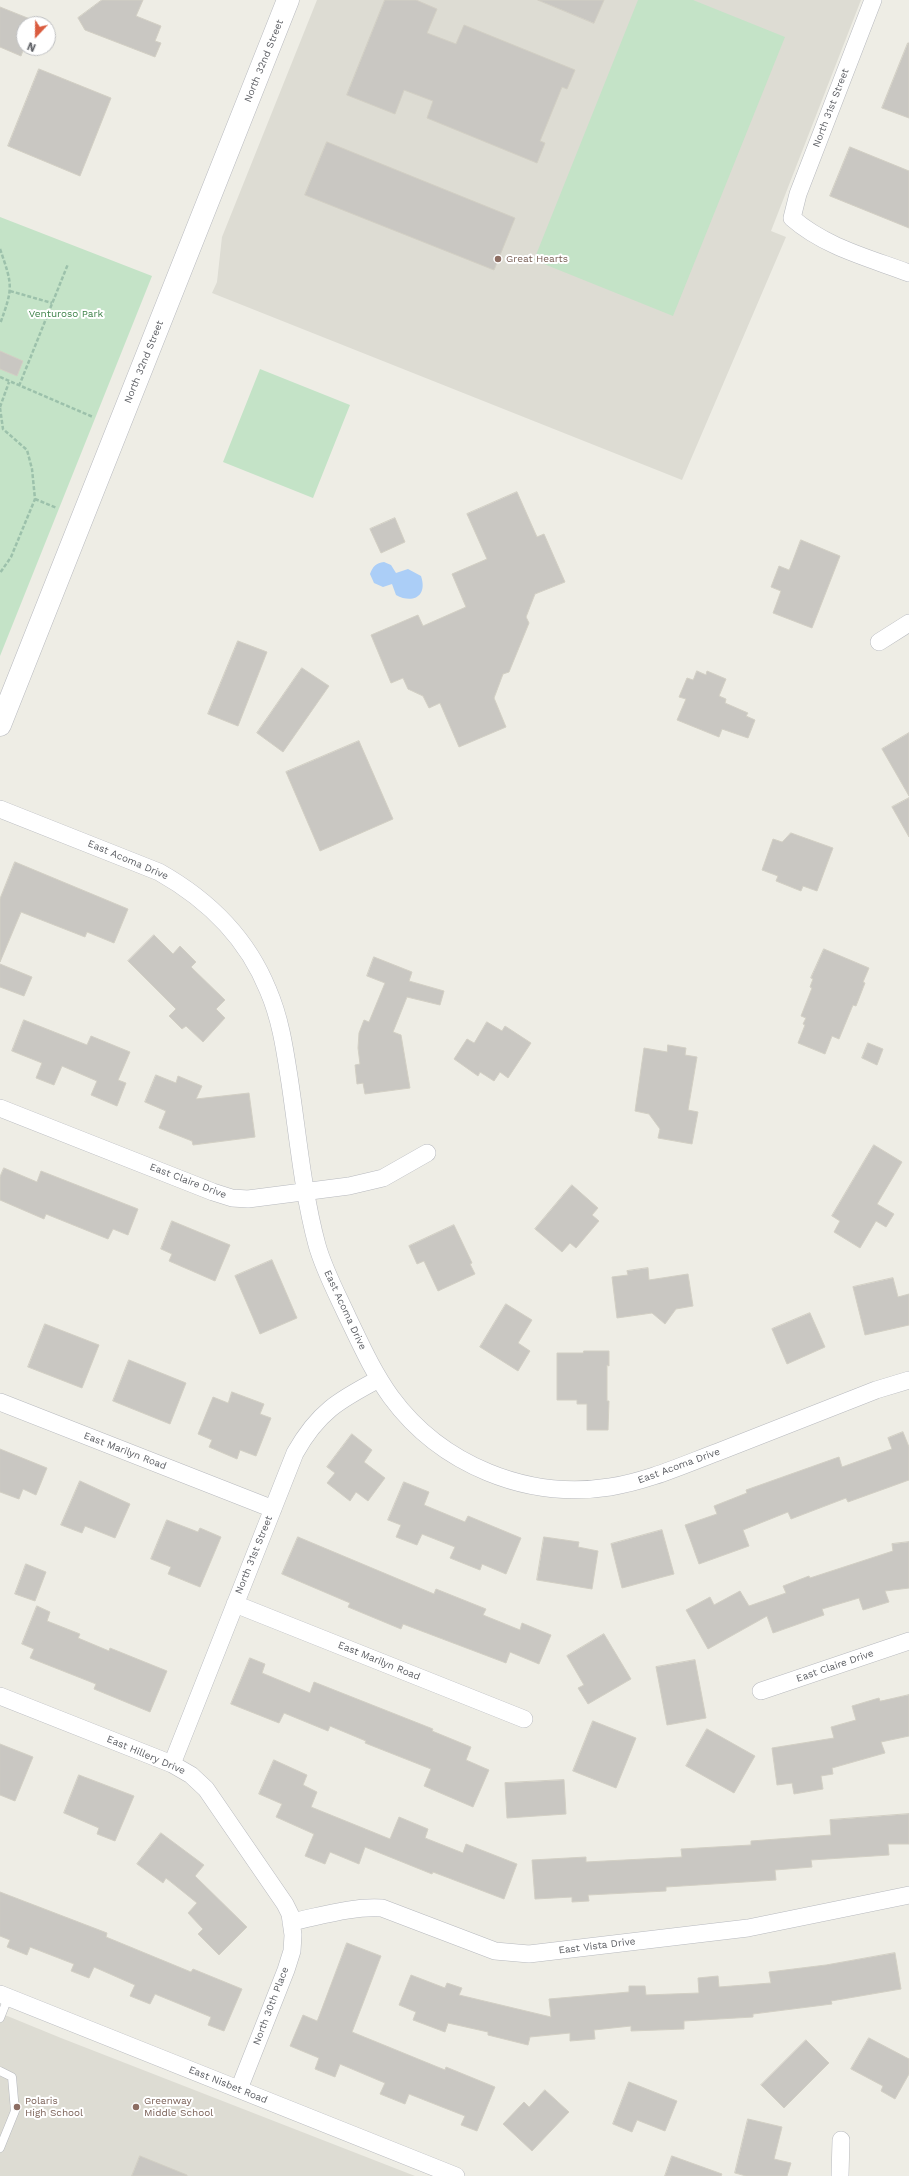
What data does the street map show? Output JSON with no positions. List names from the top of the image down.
{
  "streets": {
    "main road": ["North 32nd Street"],
    "street": [
      "North 31st Street",
      "East Acoma Drive",
      "East Claire Drive",
      "East Marilyn Road",
      "East Hillery Drive",
      "East Vista Drive",
      "North 30th Place",
      "East Nisbet Road"
    ]
  },
  "crossings": [
    ["North 31st Street", "East Acoma Drive"],
    ["North 31st Street", "East Marilyn Road"],
    ["North 31st Street", "East Hillery Drive"],
    ["East Acoma Drive", "East Claire Drive"],
    ["East Hillery Drive", "East Vista Drive"],
    ["East Hillery Drive", "North 30th Place"],
    ["East Vista Drive", "North 30th Place"],
    ["North 30th Place", "East Nisbet Road"]
  ],
  "parks": ["Venturoso Park"],
  "places": ["Great Hearts", "Polaris High School", "Greenway Middle School"],
  "north": "bottom"
}
